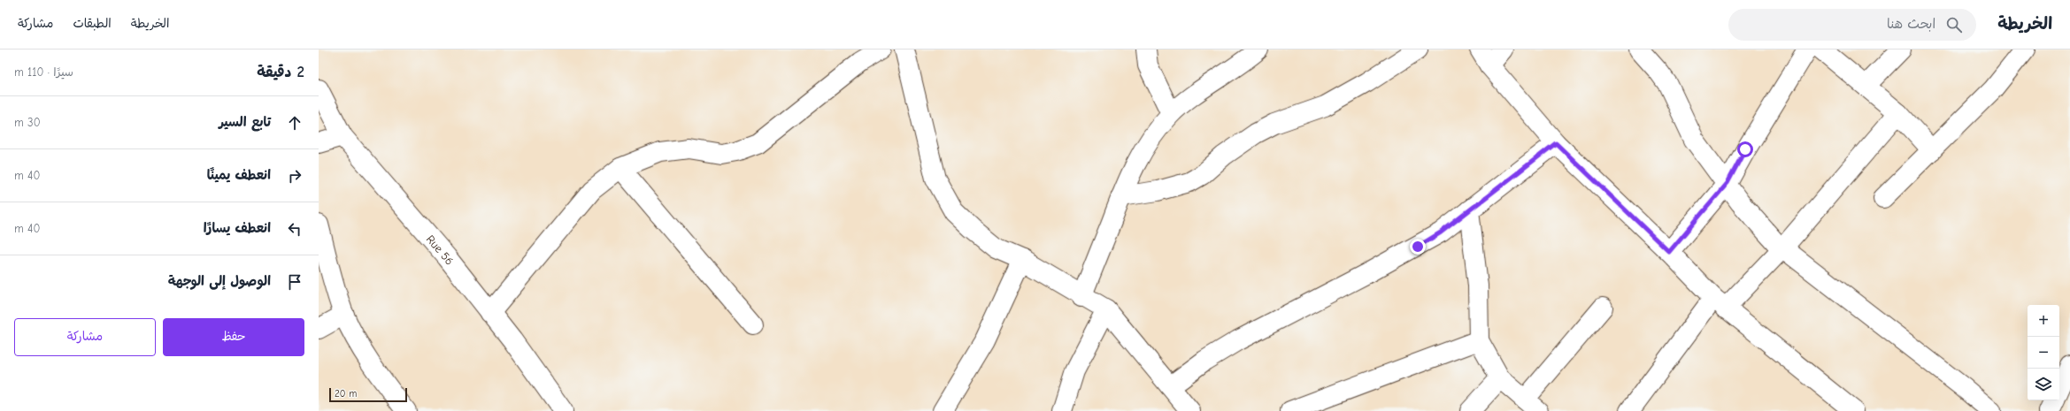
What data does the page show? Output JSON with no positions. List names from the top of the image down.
{
  "streets": {
    "street": ["Rue 56"]
  },
  "scale_bar": "20 m",
  "page": {
    "header": "الخريطة",
    "search": "ابحث هنا",
    "nav": ["الخريطة", "الطبقات", "مشاركة"],
    "heading": ["2 دقيقة", "سيرًا · 110 m"],
    "list": [
      ["تابع السير", "30 m"],
      ["انعطف يمينًا", "40 m"],
      ["انعطف يسارًا", "40 m"],
      "الوصول إلى الوجهة"
    ],
    "map_buttons": ["+", "−"],
    "buttons": ["حفظ", "مشاركة"],
    "scale": "20 m"
  }
}
